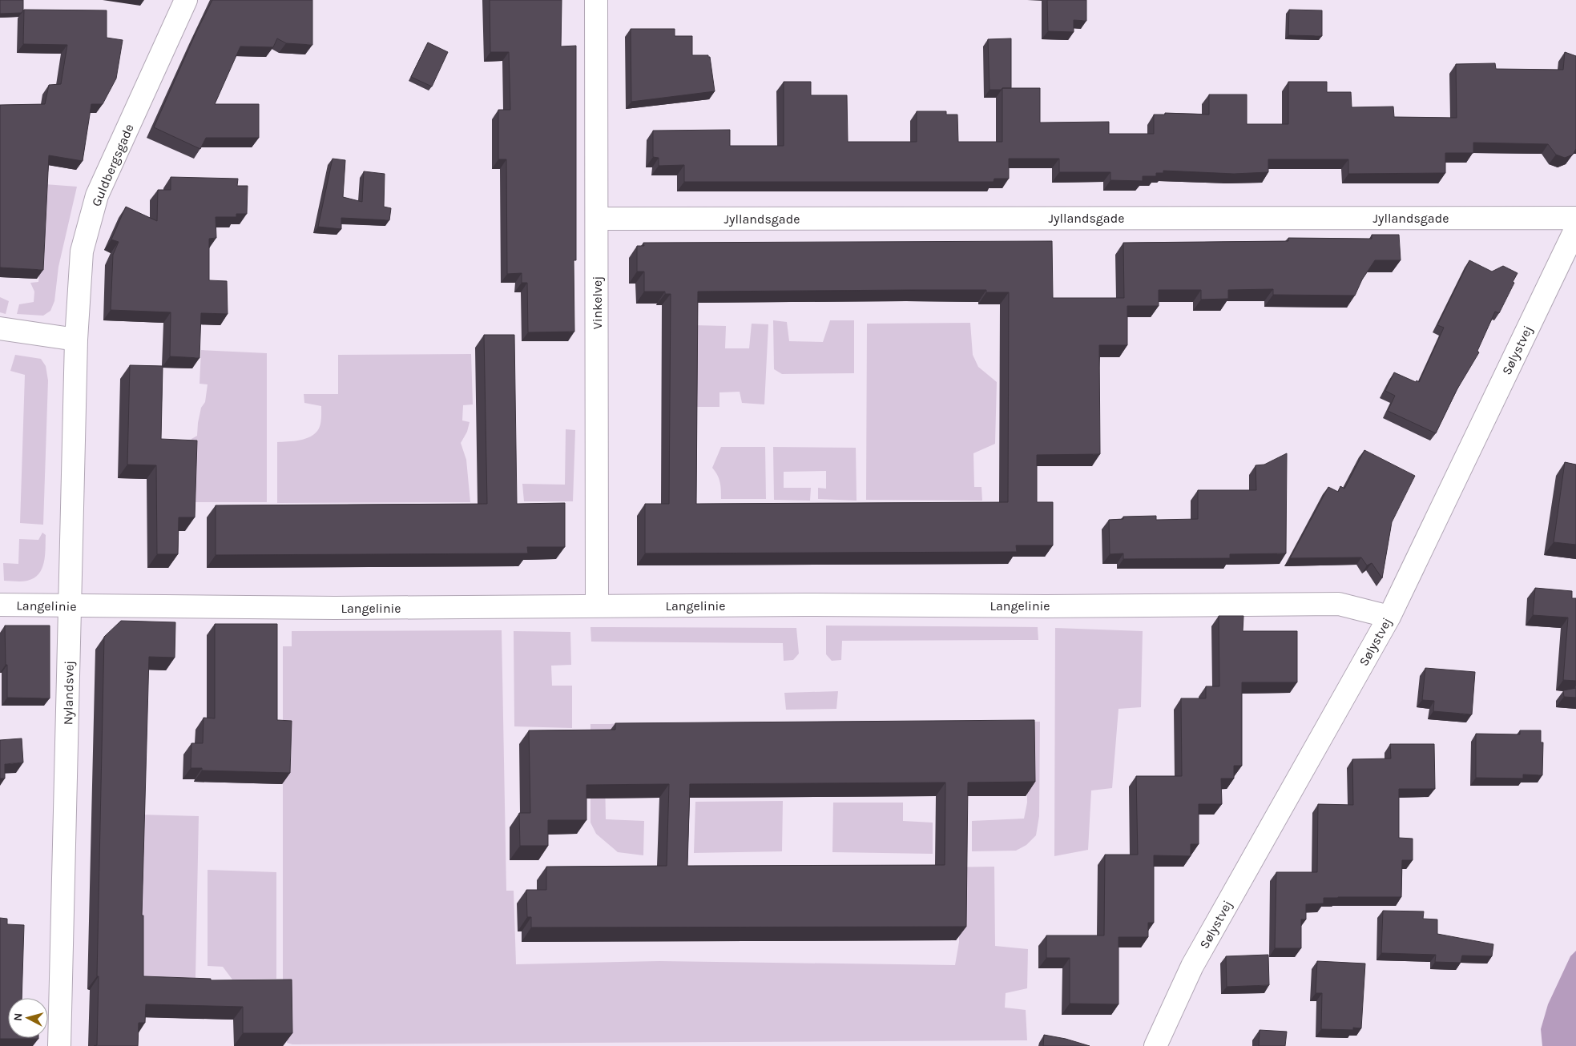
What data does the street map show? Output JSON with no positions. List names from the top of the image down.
{
  "streets": {
    "street": [
      "Guldbergsgade",
      "Jyllandsgade",
      "Vinkelvej",
      "Sølystvej",
      "Langelinie",
      "Nylandsvej"
    ]
  },
  "crossings": [
    ["Guldbergsgade", "Nylandsvej"],
    ["Jyllandsgade", "Vinkelvej"],
    ["Vinkelvej", "Langelinie"],
    ["Sølystvej", "Langelinie"],
    ["Langelinie", "Nylandsvej"]
  ],
  "north": "left"
}
